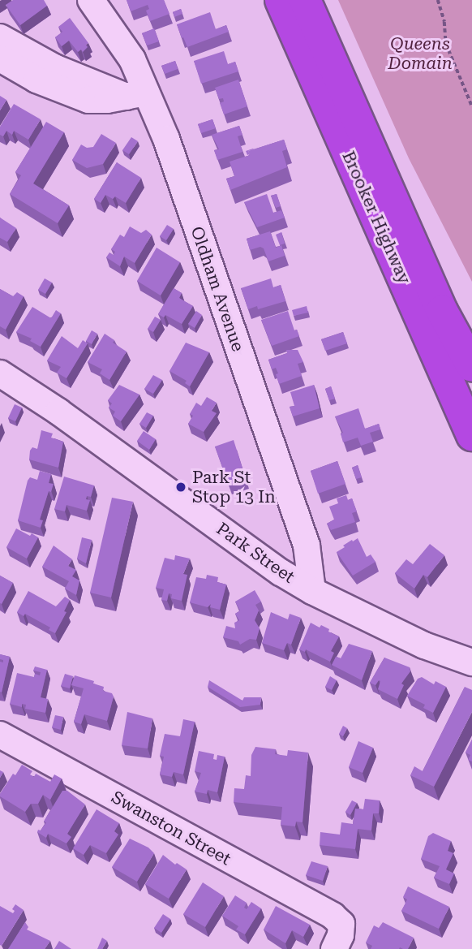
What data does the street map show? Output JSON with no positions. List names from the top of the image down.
{
  "streets": {
    "highway": ["Brooker Highway"],
    "street": ["Oldham Avenue", "Park Street", "Swanston Street"]
  },
  "crossings": [
    ["Oldham Avenue", "Park Street"]
  ],
  "parks": ["Queens Domain"],
  "places": ["Park St Stop 13 In"]
}
